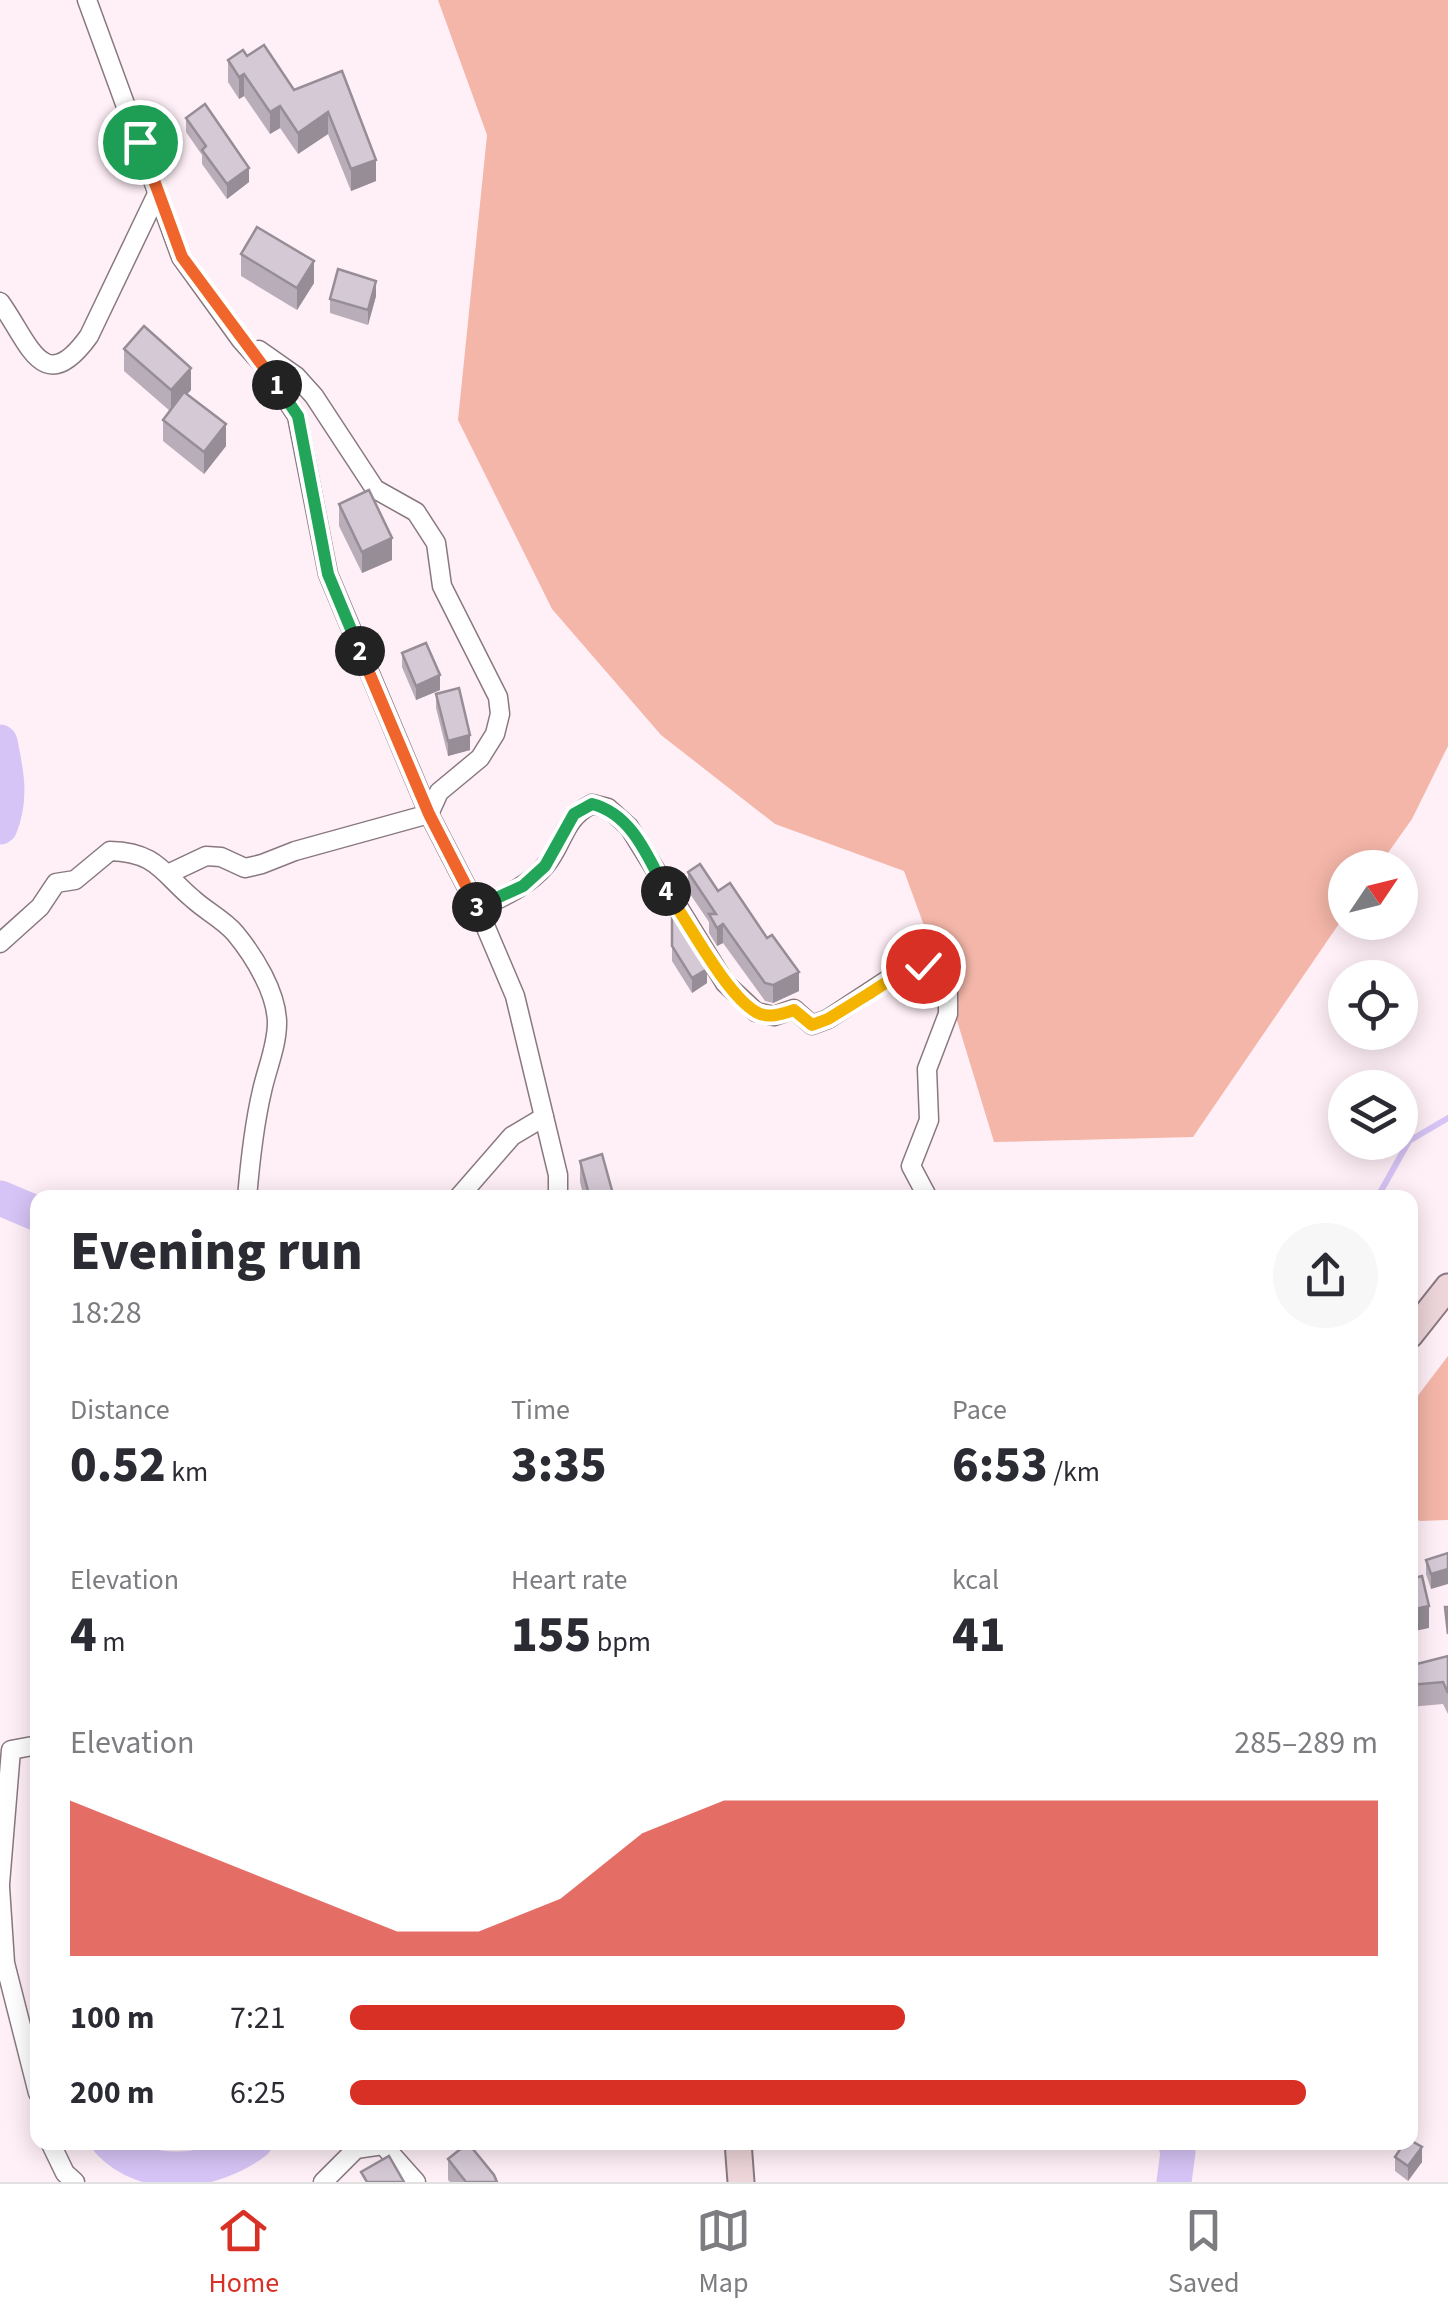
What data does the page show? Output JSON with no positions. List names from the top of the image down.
{
  "north": "top right",
  "page": {
    "pins": [
      "1",
      "2",
      "4",
      "3"
    ],
    "heading": ["Evening run", "18:28"],
    "stats": [
      ["Distance", "0.52 km"],
      ["Time", "3:35"],
      ["Pace", "6:53 /km"],
      ["Elevation", "4 m"],
      ["Heart rate", "155 bpm"],
      ["kcal", "41"]
    ],
    "chart": ["Elevation", "285–289 m"],
    "list": [
      {
        "name": "100 m",
        "note": "7:21"
      },
      {
        "name": "200 m",
        "note": "6:25"
      }
    ],
    "tabs": ["Home", "Map", "Saved"]
  }
}
